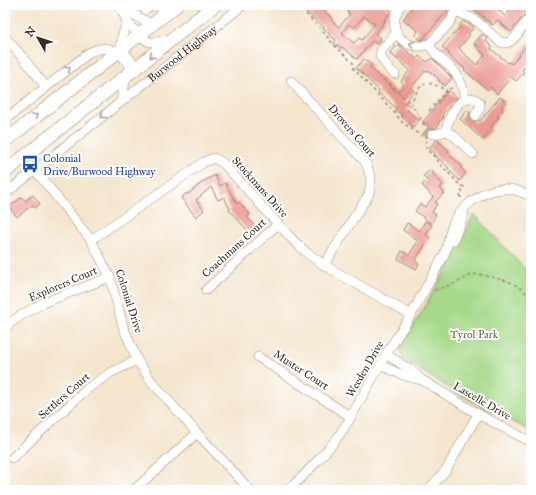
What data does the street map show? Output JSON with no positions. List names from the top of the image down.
{
  "streets": {
    "highway": ["Burwood Highway"],
    "street": [
      "Drovers Court",
      "Stockmans Drive",
      "Coachmans Court",
      "Explorers Court",
      "Colonial Drive",
      "Weeden Drive",
      "Muster Court",
      "Settlers Court",
      "Lascelle Drive"
    ]
  },
  "crossings": [
    ["Burwood Highway", "Colonial Drive"],
    ["Drovers Court", "Stockmans Drive"],
    ["Stockmans Drive", "Coachmans Court"],
    ["Stockmans Drive", "Colonial Drive"],
    ["Stockmans Drive", "Weeden Drive"],
    ["Explorers Court", "Colonial Drive"],
    ["Colonial Drive", "Settlers Court"],
    ["Weeden Drive", "Muster Court"],
    ["Weeden Drive", "Lascelle Drive"]
  ],
  "parks": ["Tyrol Park"],
  "places": {
    "bus stop": ["Colonial Drive/Burwood Highway"]
  },
  "north": "top left"
}
